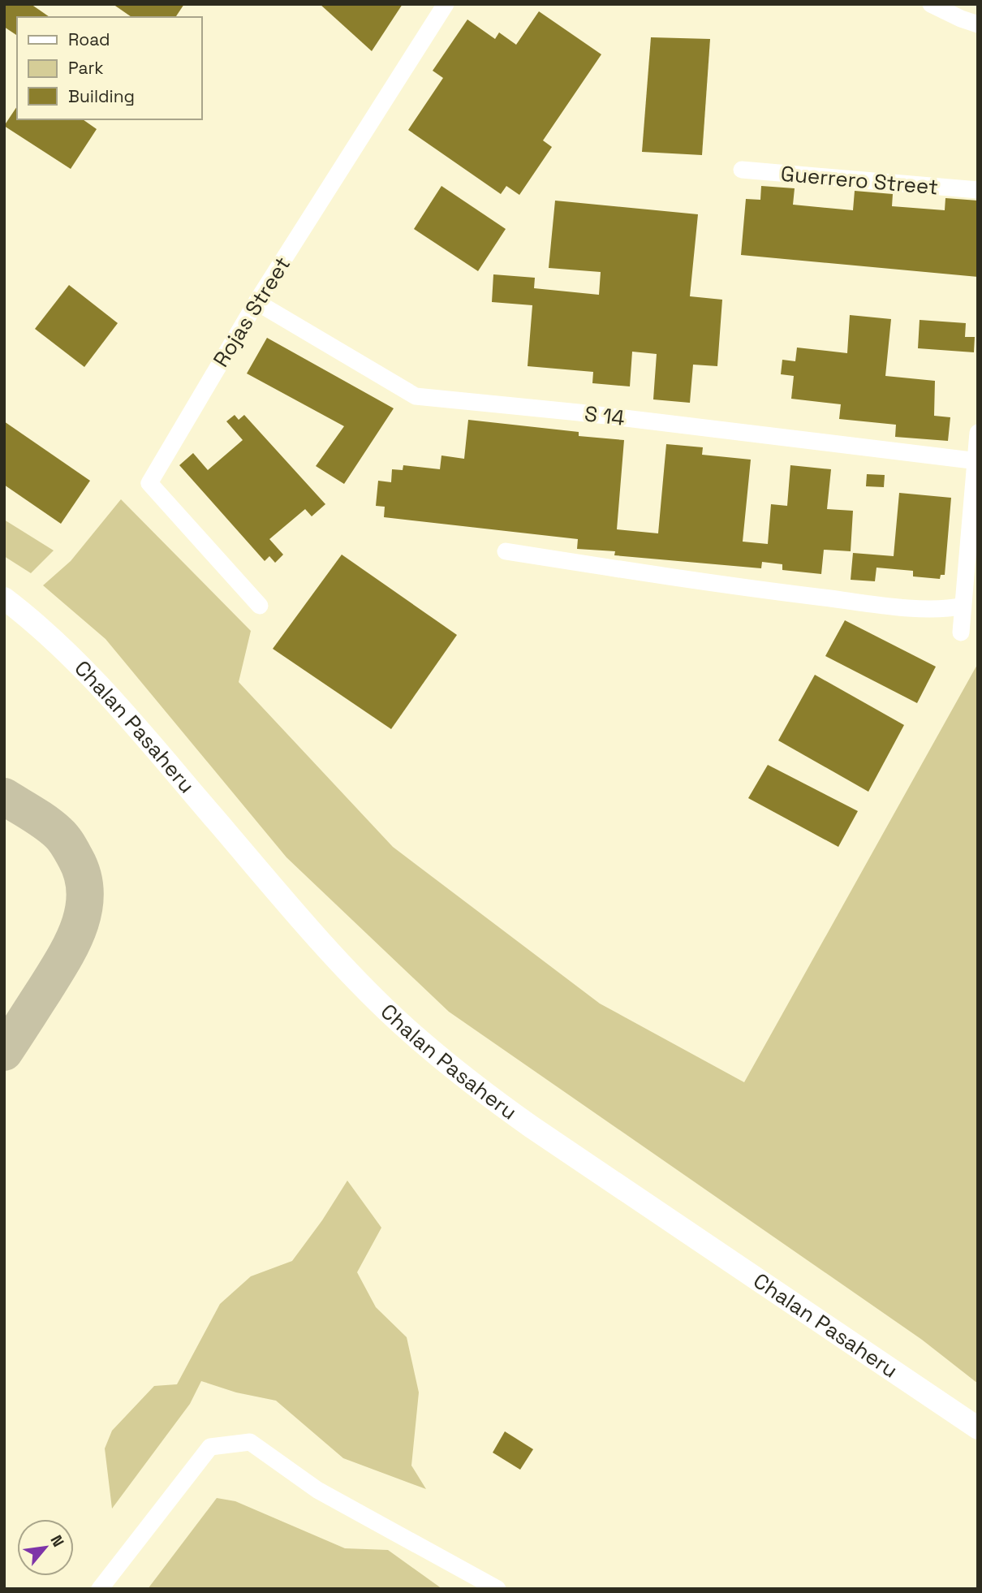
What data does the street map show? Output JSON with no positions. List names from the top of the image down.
{
  "streets": {
    "main road": ["Chalan Pasaheru"],
    "street": ["Guerrero Street", "Rojas Street", "S 14"]
  },
  "crossings": [
    ["Rojas Street", "S 14"]
  ],
  "legend": ["Road", "Park", "Building"],
  "north": "top right"
}
